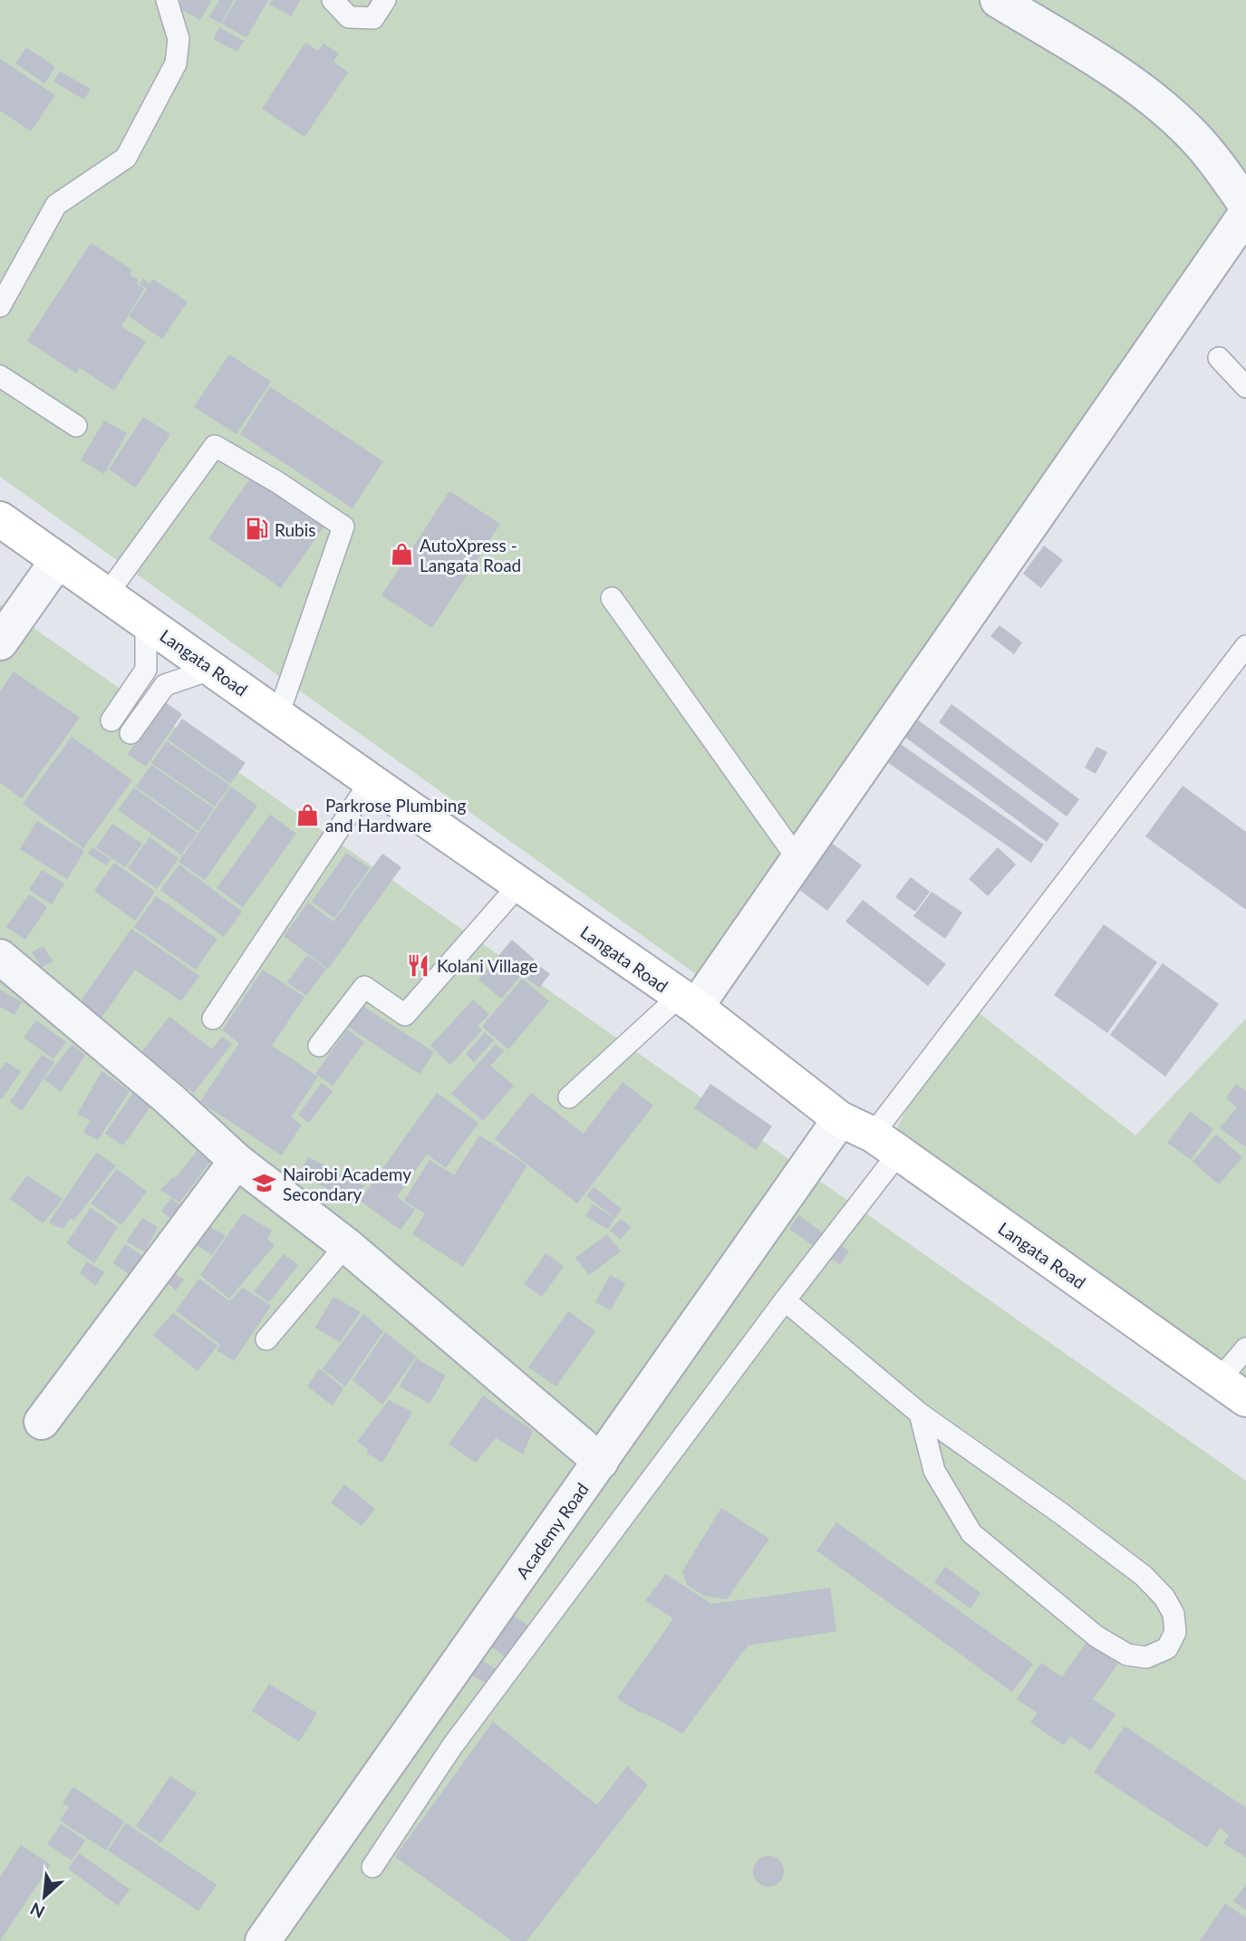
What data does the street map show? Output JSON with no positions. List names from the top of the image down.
{
  "streets": {
    "main road": ["Langata Road"],
    "street": ["Academy Road"]
  },
  "crossings": [
    ["Langata Road", "Academy Road"]
  ],
  "places": {
    "fuel station": ["Rubis"],
    "shop": ["AutoXpress - Langata Road", "Parkrose Plumbing and Hardware"],
    "restaurant": ["Kolani Village"],
    "school or university": ["Nairobi Academy Secondary"]
  },
  "north": "bottom left"
}
